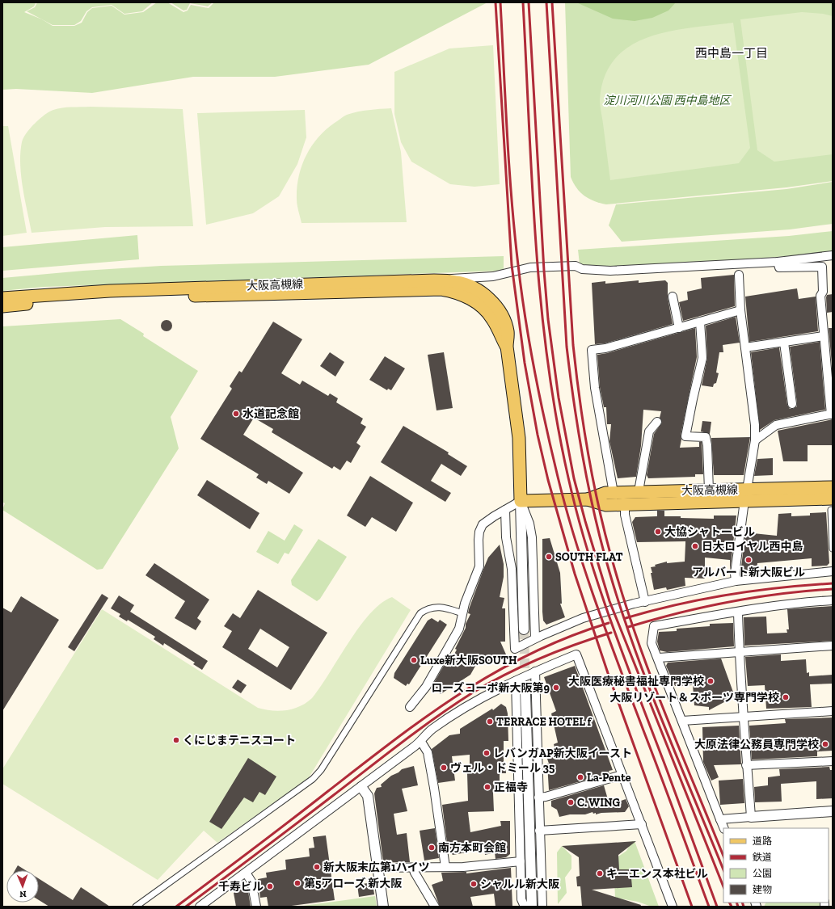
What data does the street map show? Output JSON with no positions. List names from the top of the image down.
{
  "streets": {
    "main road": ["大阪高槻線"]
  },
  "districts": ["西中島一丁目"],
  "parks": ["淀川河川公園 西中島地区"],
  "places": [
    "水道記念館",
    "大協シャトービル",
    "日大ロイヤル西中島",
    "SOUTH FLAT",
    "アルバート新大阪ビル",
    "Luxe新大阪SOUTH",
    "大阪医療秘書福祉専門学校",
    "ローズコーポ新大阪第9",
    "大阪リゾート＆スポーツ専門学校",
    "TERRACE HOTEL f",
    "くにじまテニスコート",
    "大原法律公務員専門学校",
    "レバンガAP新大阪イースト",
    "ヴェル・ドミール 35",
    "La-Pente",
    "正福寺",
    "C. WING",
    "南方本町会館",
    "新大阪末広第1ハイツ",
    "キーエンス本社ビル",
    "第5アローズ 新大阪",
    "シャルル新大阪",
    "千寿ビル"
  ],
  "legend": [
    "道路",
    "鉄道",
    "公園",
    "建物"
  ],
  "north": "bottom"
}
